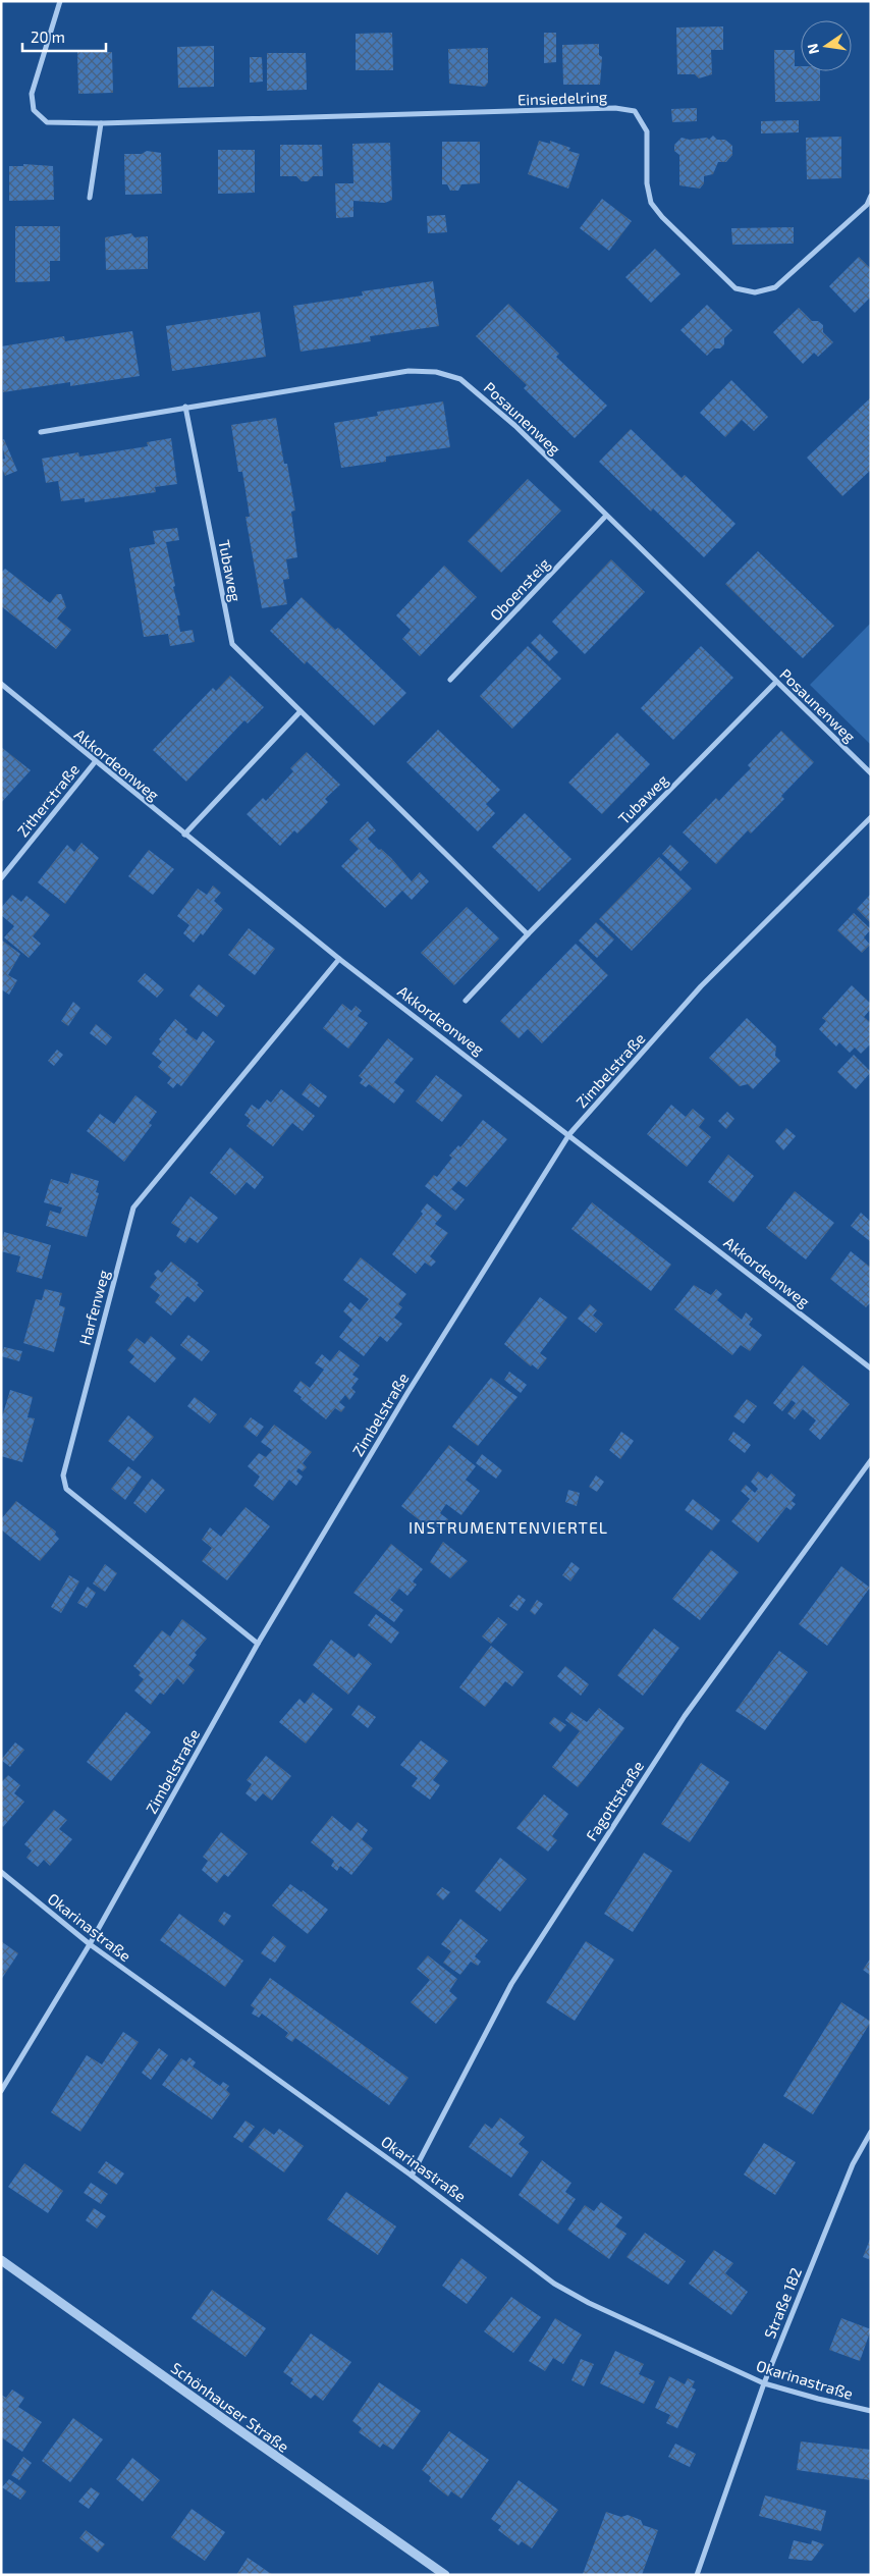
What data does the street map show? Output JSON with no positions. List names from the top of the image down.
{
  "streets": {
    "street": [
      "Einsiedelring",
      "Posaunenweg",
      "Tubaweg",
      "Oboensteig",
      "Akkordeonweg",
      "Zitherstraße",
      "Zimbelstraße",
      "Harfenweg",
      "Fagottstraße",
      "Okarinastraße",
      "Straße 182",
      "Schönhauser Straße"
    ]
  },
  "crossings": [
    ["Posaunenweg", "Tubaweg"],
    ["Posaunenweg", "Oboensteig"],
    ["Akkordeonweg", "Zitherstraße"],
    ["Akkordeonweg", "Zimbelstraße"],
    ["Akkordeonweg", "Harfenweg"],
    ["Zimbelstraße", "Harfenweg"],
    ["Zimbelstraße", "Okarinastraße"],
    ["Fagottstraße", "Okarinastraße"],
    ["Okarinastraße", "Straße 182"]
  ],
  "districts": ["INSTRUMENTENVIERTEL"],
  "scale_bar": "20 m",
  "north": "left"
}
